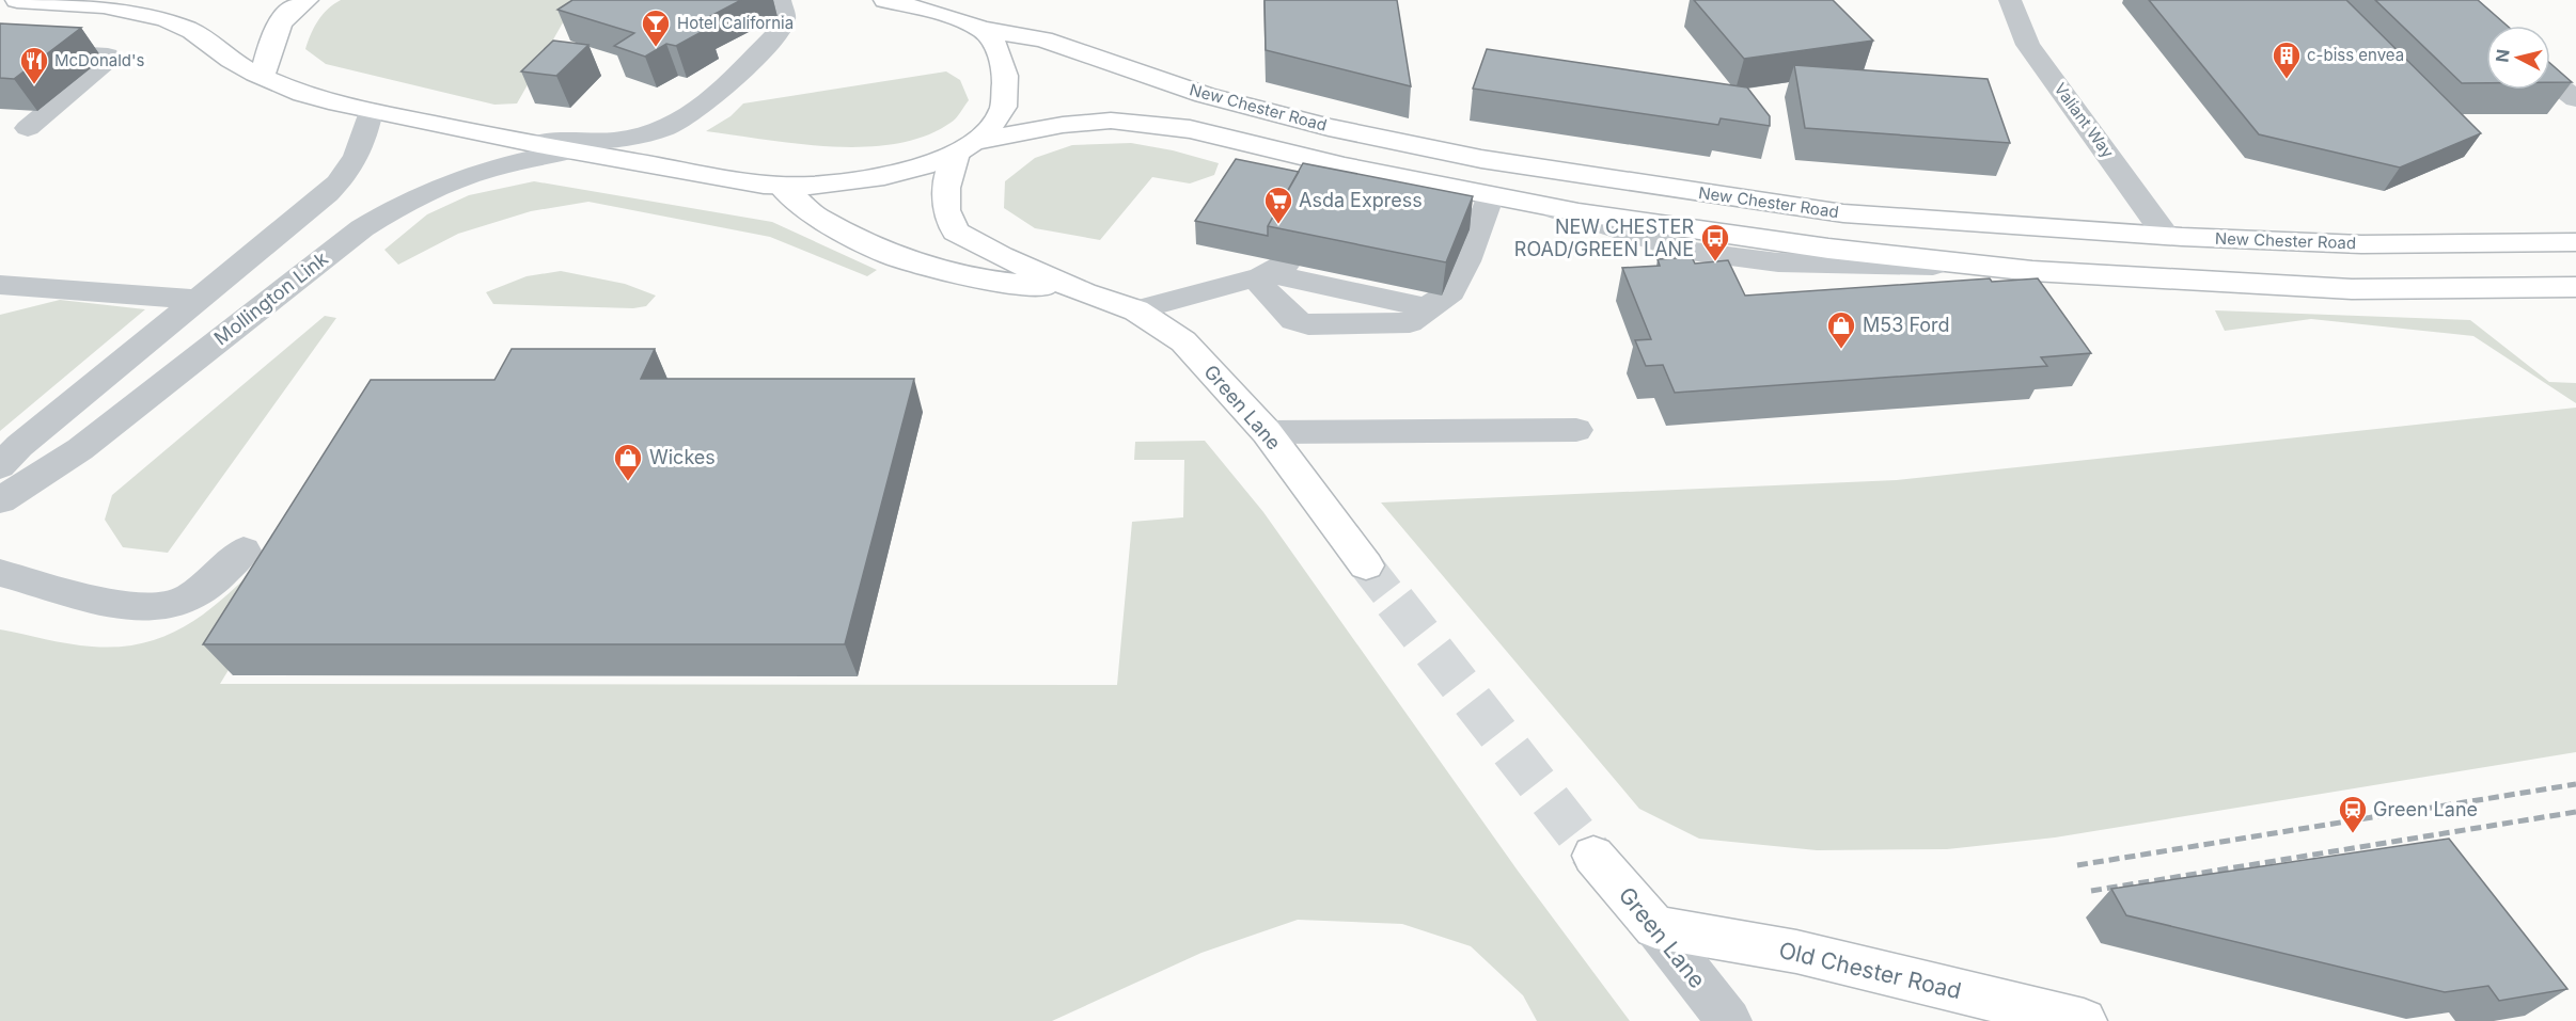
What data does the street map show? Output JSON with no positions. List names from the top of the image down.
{
  "streets": {
    "main road": ["New Chester Road", "Green Lane", "Old Chester Road"],
    "street": ["Valiant Way", "Mollington Link"]
  },
  "crossings": [
    ["New Chester Road", "Valiant Way"],
    ["New Chester Road", "Mollington Link"],
    ["New Chester Road", "Green Lane"],
    ["Green Lane", "Old Chester Road"]
  ],
  "places": {
    "bar": ["Hotel California"],
    "building": ["c-biss envea"],
    "restaurant": ["McDonald's"],
    "supermarket": ["Asda Express"],
    "bus stop": ["NEW CHESTER ROAD/GREEN LANE"],
    "shop": ["M53 Ford", "Wickes"],
    "station": ["Green Lane"]
  },
  "north": "left"
}
